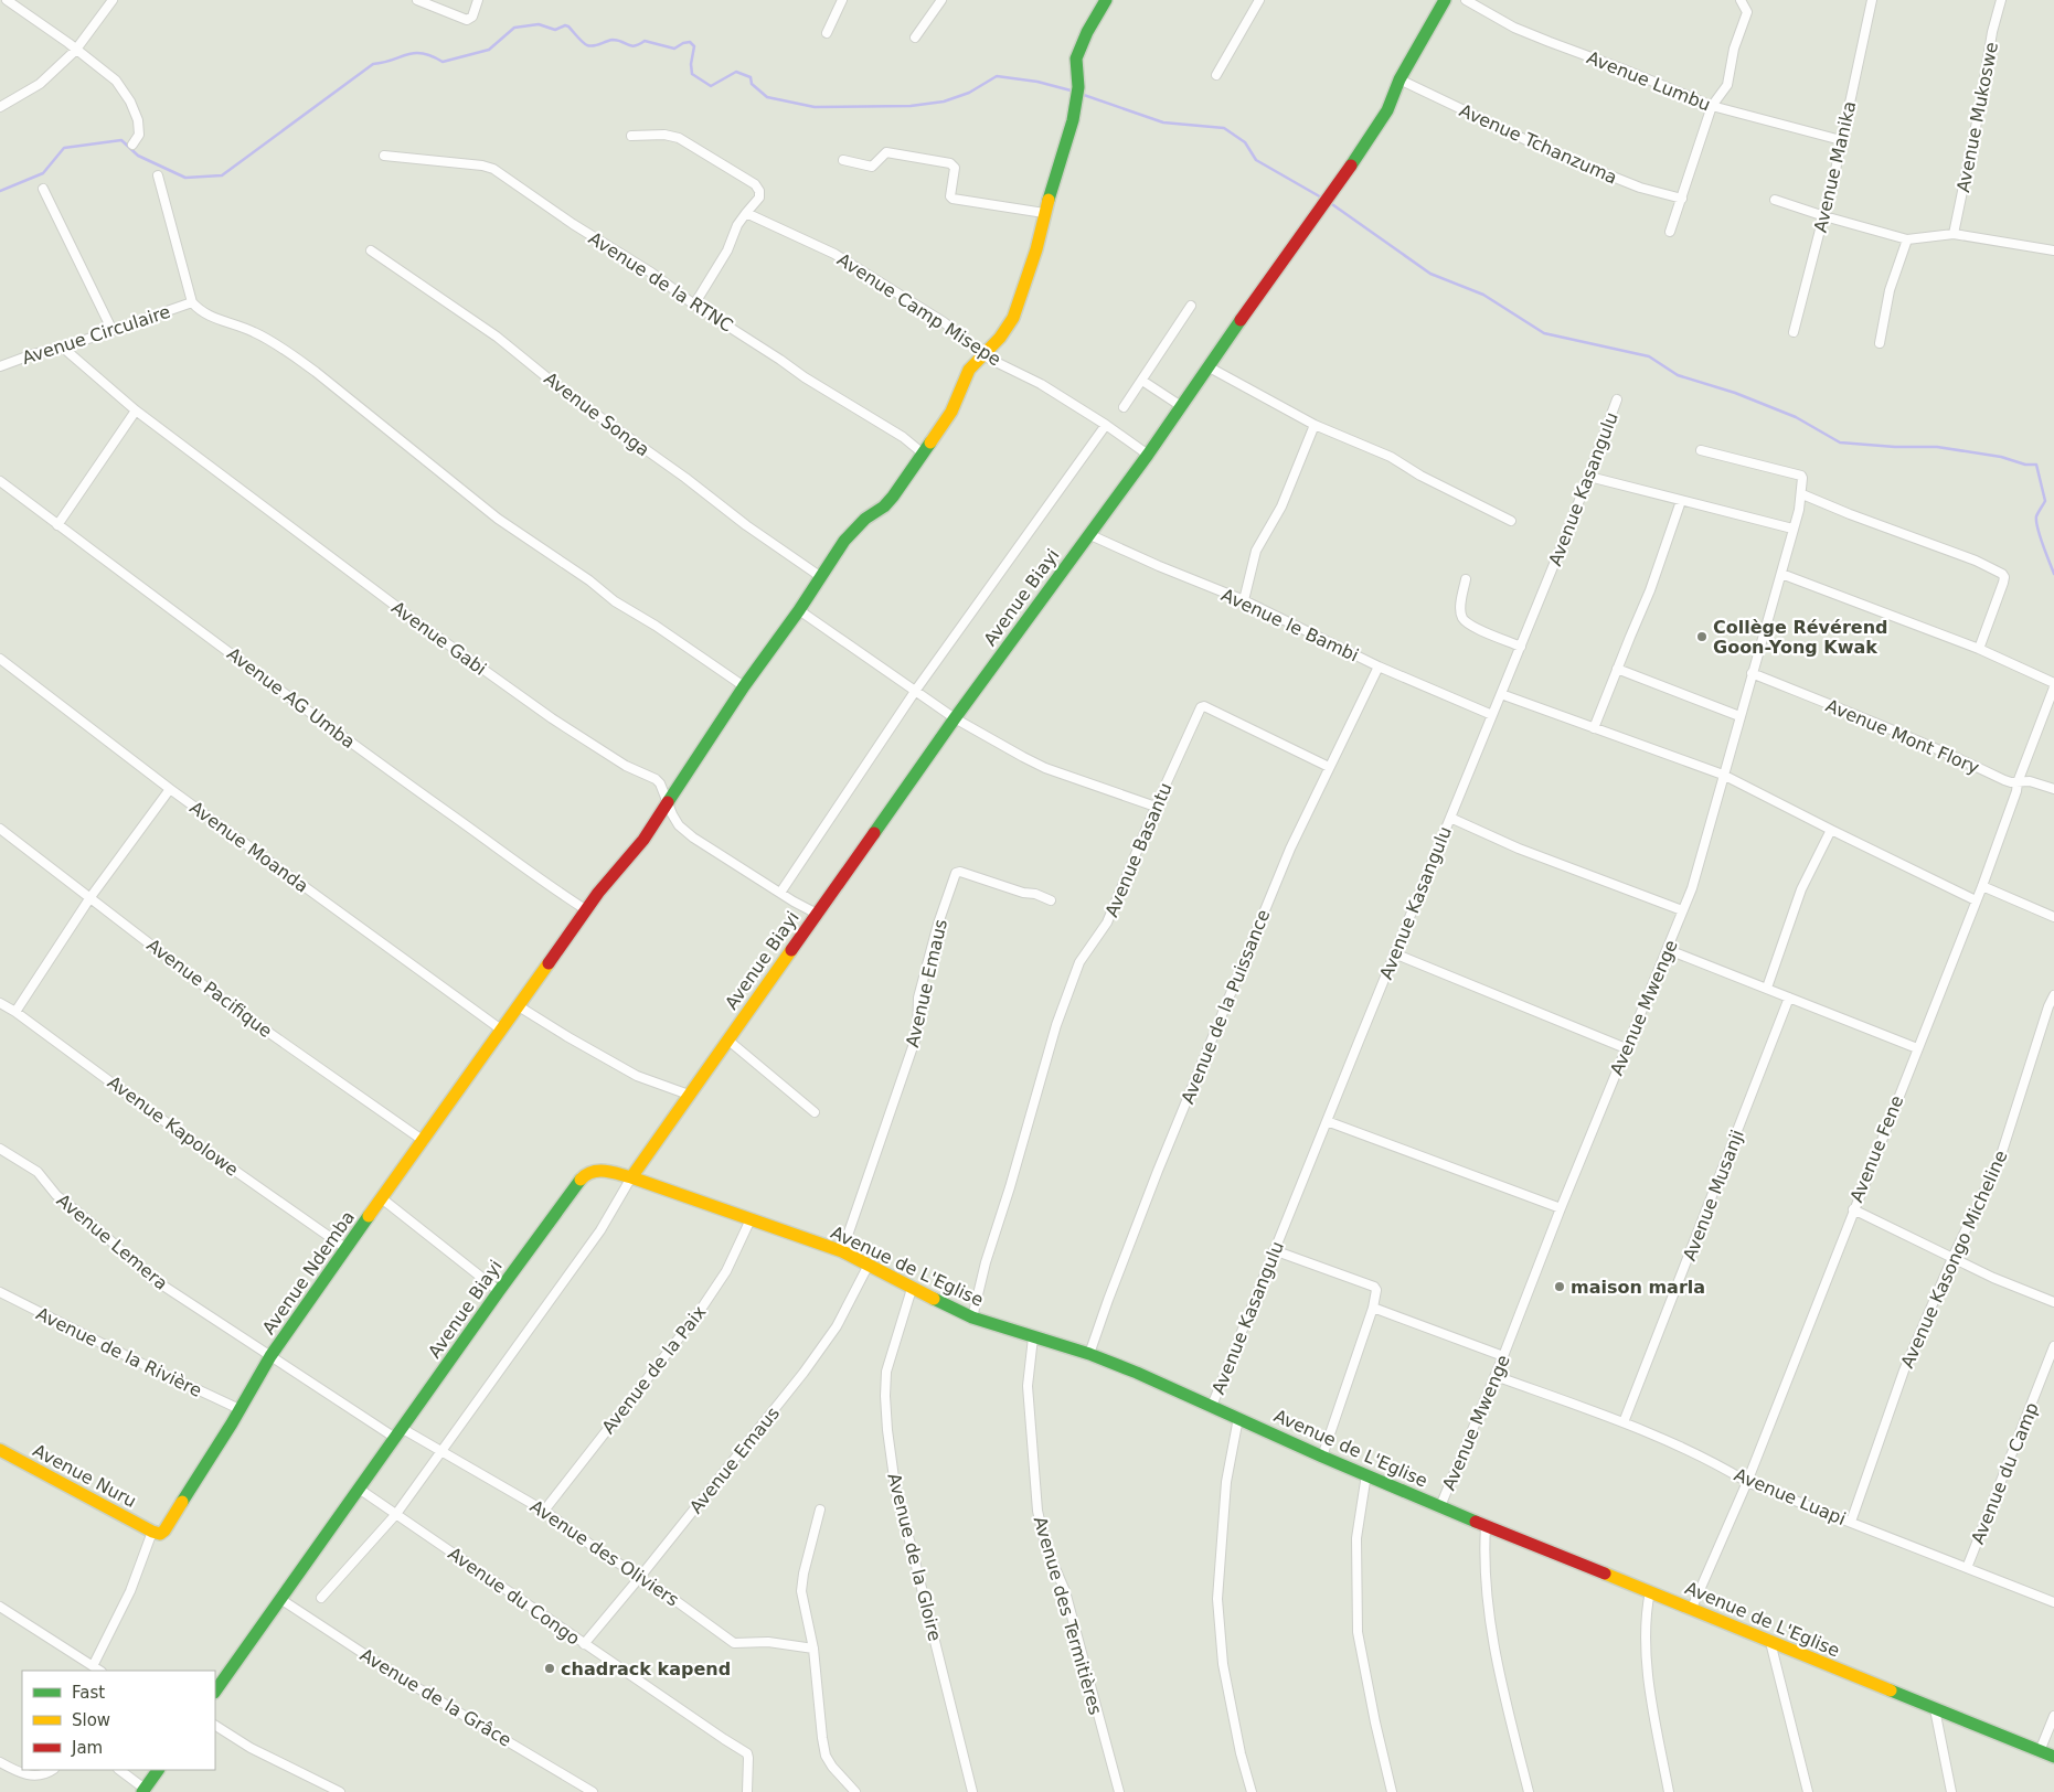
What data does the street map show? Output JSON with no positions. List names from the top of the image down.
{
  "streets": {
    "street": [
      "Avenue Lumbu",
      "Avenue Mukoswe",
      "Avenue Tchanzuma",
      "Avenue Manika",
      "Avenue de la RTNC",
      "Avenue Camp Misepe",
      "Avenue Circulaire",
      "Avenue Songa",
      "Avenue Kasangulu",
      "Avenue Biayi",
      "Avenue le Bambi",
      "Avenue Gabi",
      "Avenue AG Umba",
      "Avenue Mont Flory",
      "Avenue Moanda",
      "Avenue Basantu",
      "Avenue Emaus",
      "Avenue Pacifique",
      "Avenue de la Puissance",
      "Avenue Mwenge",
      "Avenue Kapolowe",
      "Avenue Fene",
      "Avenue Musanji",
      "Avenue Lemera",
      "Avenue Kasongo Micheline",
      "Avenue de L'Eglise",
      "Avenue Ndemba",
      "Avenue de la Rivière",
      "Avenue de la Paix",
      "Avenue du Camp",
      "Avenue Nuru",
      "Avenue Luapi",
      "Avenue des Oliviers",
      "Avenue de la Gloire",
      "Avenue du Congo",
      "Avenue des Termitières",
      "Avenue de la Grâce"
    ]
  },
  "crossings": [
    ["Avenue Lumbu", "Avenue Manika"],
    ["Avenue Tchanzuma", "Avenue Biayi"],
    ["Avenue de la RTNC", "Avenue Ndemba"],
    ["Avenue Camp Misepe", "Avenue Biayi"],
    ["Avenue Camp Misepe", "Avenue Ndemba"],
    ["Avenue Circulaire", "Avenue Gabi"],
    ["Avenue Songa", "Avenue Ndemba"],
    ["Avenue Kasangulu", "Avenue le Bambi"],
    ["Avenue Kasangulu", "Avenue de L'Eglise"],
    ["Avenue Biayi", "Avenue le Bambi"],
    ["Avenue Biayi", "Avenue Gabi"],
    ["Avenue Biayi", "Avenue Lemera"],
    ["Avenue Biayi", "Avenue de L'Eglise"],
    ["Avenue Biayi", "Avenue des Oliviers"],
    ["Avenue Biayi", "Avenue du Congo"],
    ["Avenue Biayi", "Avenue de la Grâce"],
    ["Avenue le Bambi", "Avenue de la Puissance"],
    ["Avenue Gabi", "Avenue Ndemba"],
    ["Avenue AG Umba", "Avenue Ndemba"],
    ["Avenue Mont Flory", "Avenue Mwenge"],
    ["Avenue Mont Flory", "Avenue Fene"],
    ["Avenue Moanda", "Avenue Ndemba"],
    ["Avenue Basantu", "Avenue de la Puissance"],
    ["Avenue Basantu", "Avenue de L'Eglise"],
    ["Avenue Emaus", "Avenue de L'Eglise"],
    ["Avenue Emaus", "Avenue des Oliviers"],
    ["Avenue Emaus", "Avenue du Congo"],
    ["Avenue Pacifique", "Avenue Ndemba"],
    ["Avenue de la Puissance", "Avenue de L'Eglise"],
    ["Avenue Mwenge", "Avenue de L'Eglise"],
    ["Avenue Mwenge", "Avenue Luapi"],
    ["Avenue Kapolowe", "Avenue Ndemba"],
    ["Avenue Fene", "Avenue de L'Eglise"],
    ["Avenue Fene", "Avenue Luapi"],
    ["Avenue Musanji", "Avenue Luapi"],
    ["Avenue Lemera", "Avenue Ndemba"],
    ["Avenue Lemera", "Avenue des Oliviers"],
    ["Avenue Kasongo Micheline", "Avenue Luapi"],
    ["Avenue de L'Eglise", "Avenue de la Paix"],
    ["Avenue de L'Eglise", "Avenue de la Gloire"],
    ["Avenue de L'Eglise", "Avenue des Termitières"],
    ["Avenue Ndemba", "Avenue de la Rivière"],
    ["Avenue Ndemba", "Avenue Nuru"],
    ["Avenue de la Paix", "Avenue des Oliviers"],
    ["Avenue du Camp", "Avenue Luapi"]
  ],
  "places": ["Collège Révérend Goon-Yong Kwak", "maison marla", "chadrack kapend"],
  "legend": ["Fast", "Slow", "Jam"]
}
